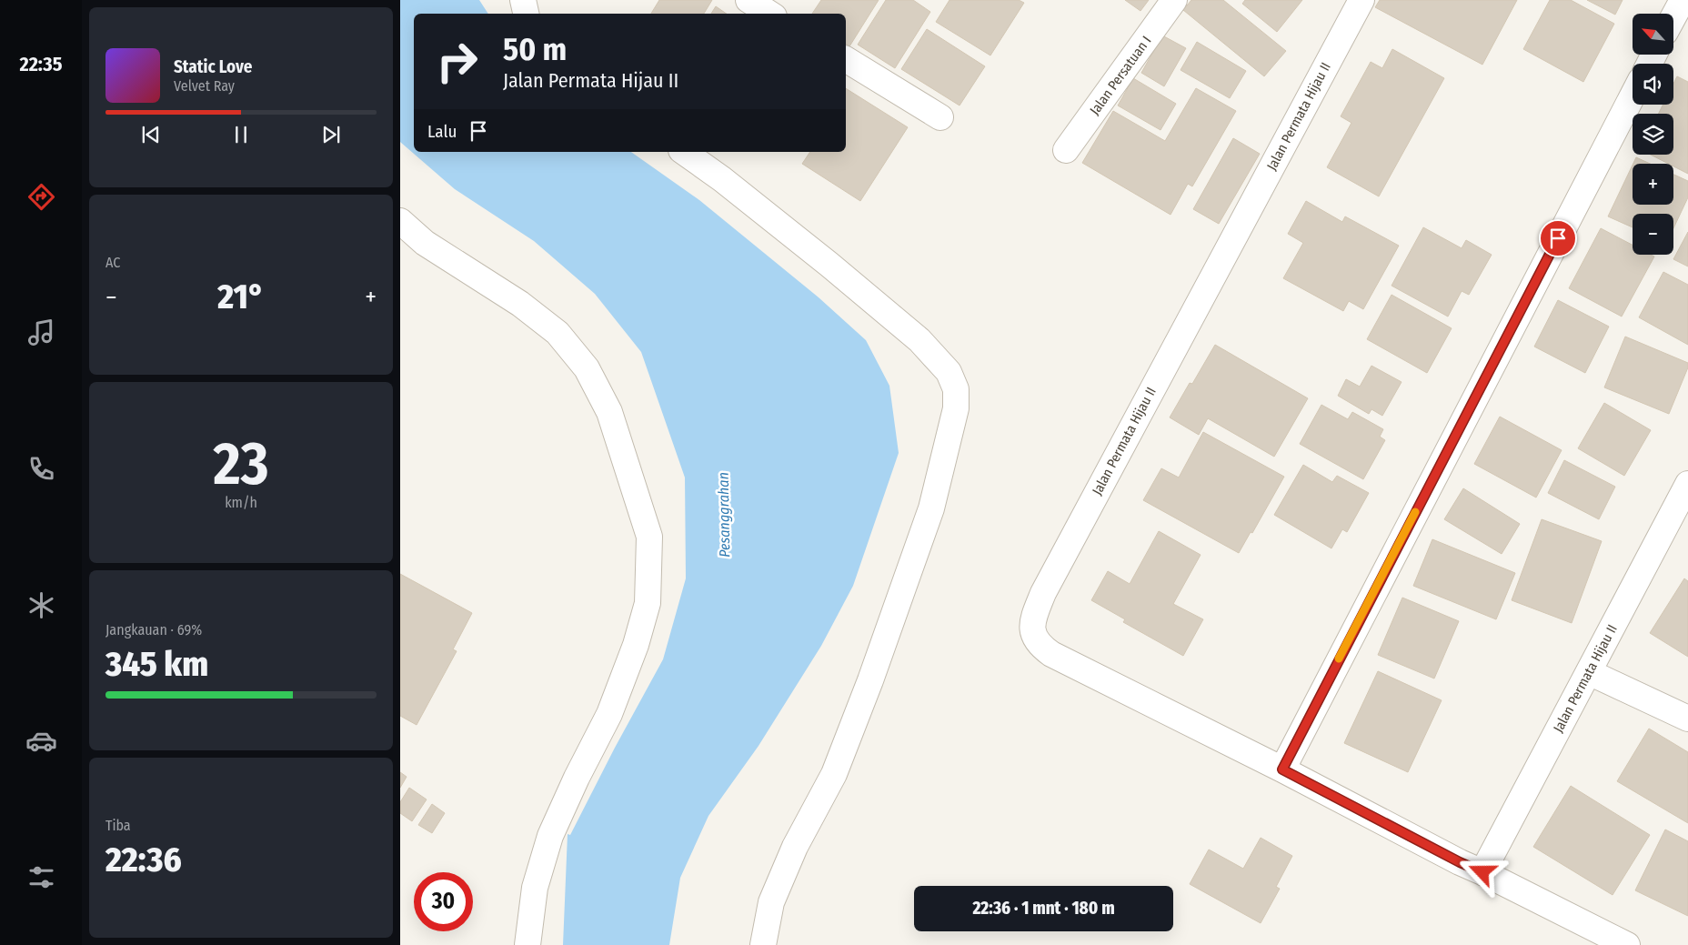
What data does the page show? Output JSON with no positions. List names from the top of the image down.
{
  "streets": {
    "street": ["Jalan Persatuan I", "Jalan Permata Hijau II"]
  },
  "water": ["Pesanggrahan"],
  "north": "top left",
  "page": {
    "tabs": "22:35",
    "map_buttons": ["+", "−"],
    "turn": ["50 m", "Jalan Permata Hijau II"],
    "song": ["Static Love", "Velvet Ray"],
    "then": "Lalu",
    "tile": [
      "AC",
      ["23", "km/h"],
      ["Jangkauan · 69%", "345 km"],
      ["Tiba", "22:36"]
    ],
    "heat": ["−", "21°", "+"],
    "limit": "30",
    "trip": "22:36 · 1 mnt · 180 m"
  }
}
